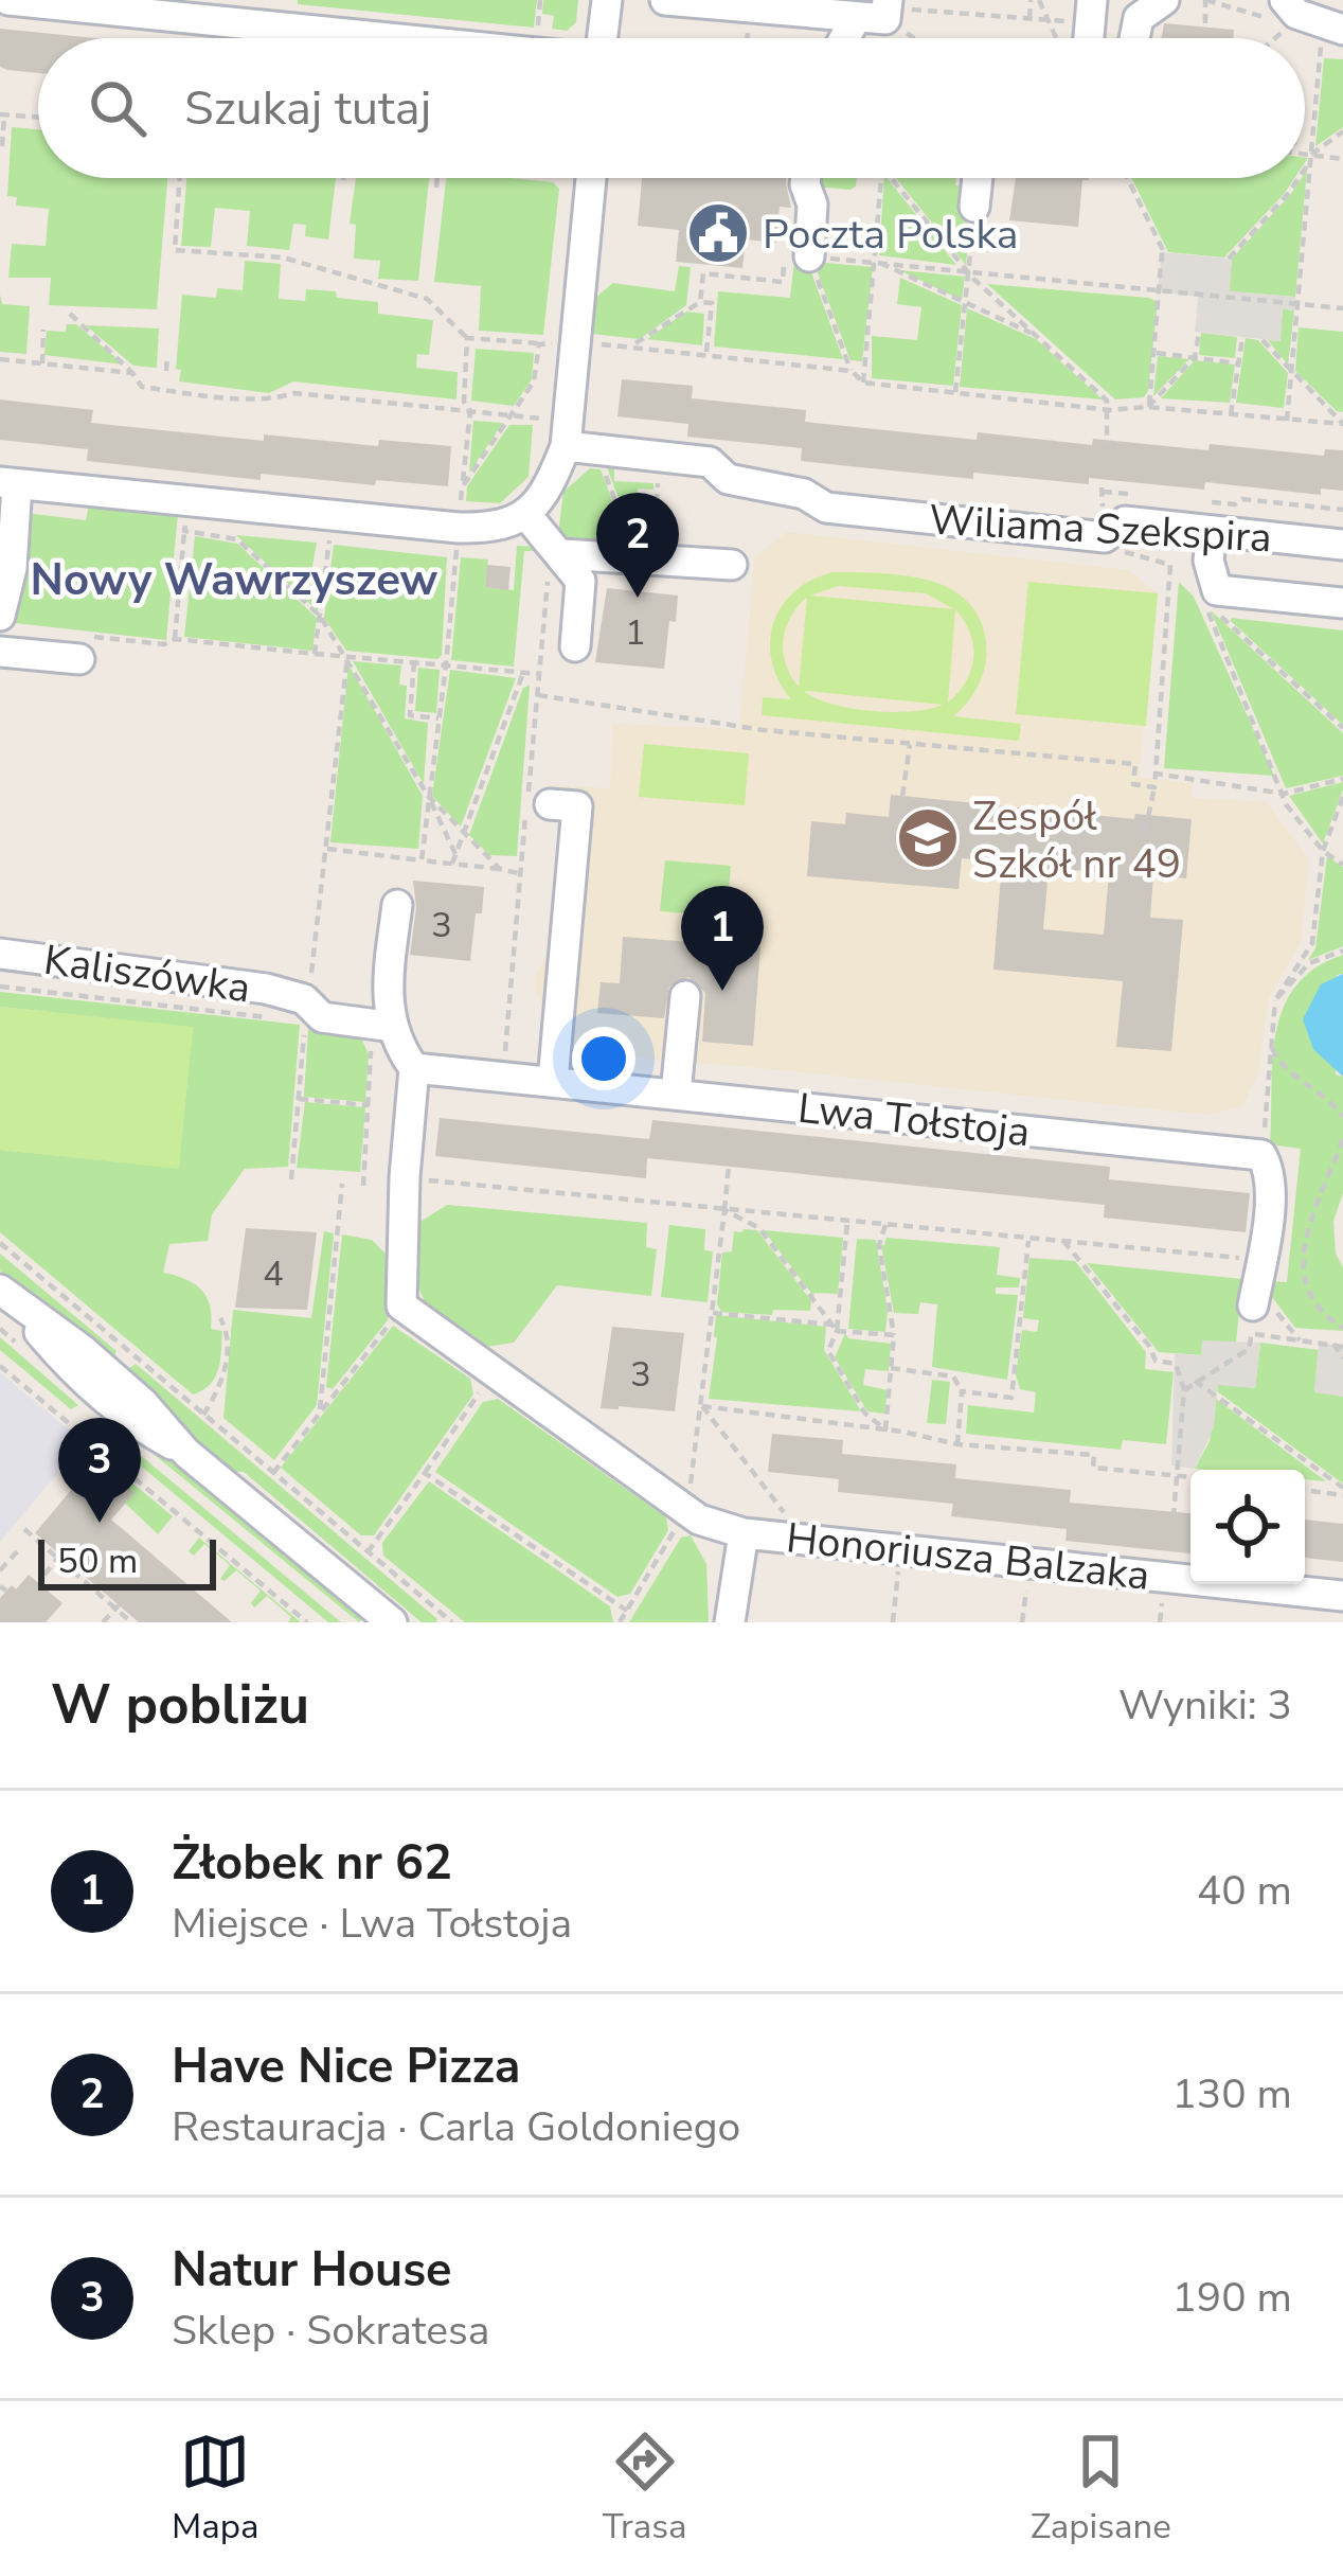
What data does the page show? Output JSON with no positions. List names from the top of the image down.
{
  "streets": {
    "street": [
      "Wiliama Szekspira",
      "Kaliszówka",
      "Lwa Tołstoja",
      "Honoriusza Balzaka"
    ]
  },
  "districts": ["Nowy Wawrzyszew"],
  "places": {
    "public building": ["Poczta Polska"],
    "school or university": ["Zespół Szkół nr 49"]
  },
  "house_numbers": [
    "1",
    "3",
    "4",
    "3"
  ],
  "scale_bar": "50 m",
  "page": {
    "search": "Szukaj tutaj",
    "pins": ["2", "1", "3"],
    "scale": "50 m",
    "heading": ["W pobliżu", "Wyniki: 3"],
    "list": [
      {
        "mark": "1",
        "name": "Żłobek nr 62",
        "note": "Miejsce · Lwa Tołstoja",
        "value": "40 m"
      },
      {
        "mark": "2",
        "name": "Have Nice Pizza",
        "note": "Restauracja · Carla Goldoniego",
        "value": "130 m"
      },
      {
        "mark": "3",
        "name": "Natur House",
        "note": "Sklep · Sokratesa",
        "value": "190 m"
      }
    ],
    "nav": ["Mapa", "Trasa", "Zapisane"]
  }
}
